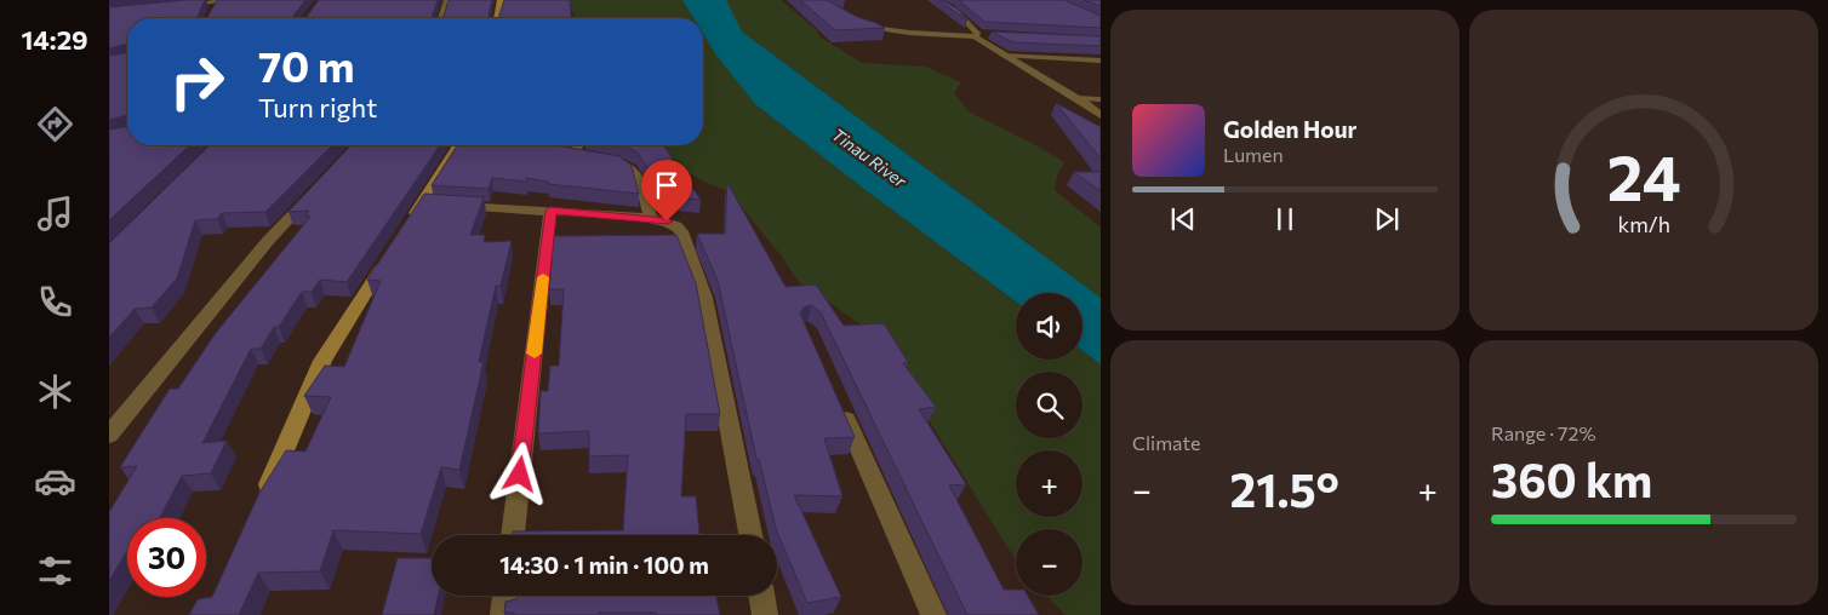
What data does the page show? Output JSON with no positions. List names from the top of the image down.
{
  "water": ["Tinau River"],
  "page": {
    "tabs": "14:29",
    "turn": ["70 m", "Turn right"],
    "song": ["Golden Hour", "Lumen"],
    "map_buttons": ["+", "−"],
    "tile": [
      "Climate",
      ["Range · 72%", "360 km"]
    ],
    "heat": ["−", "21.5°", "+"],
    "limit": "30",
    "trip": "14:30 · 1 min · 100 m",
    "gauge": ["24", "km/h"]
  }
}
